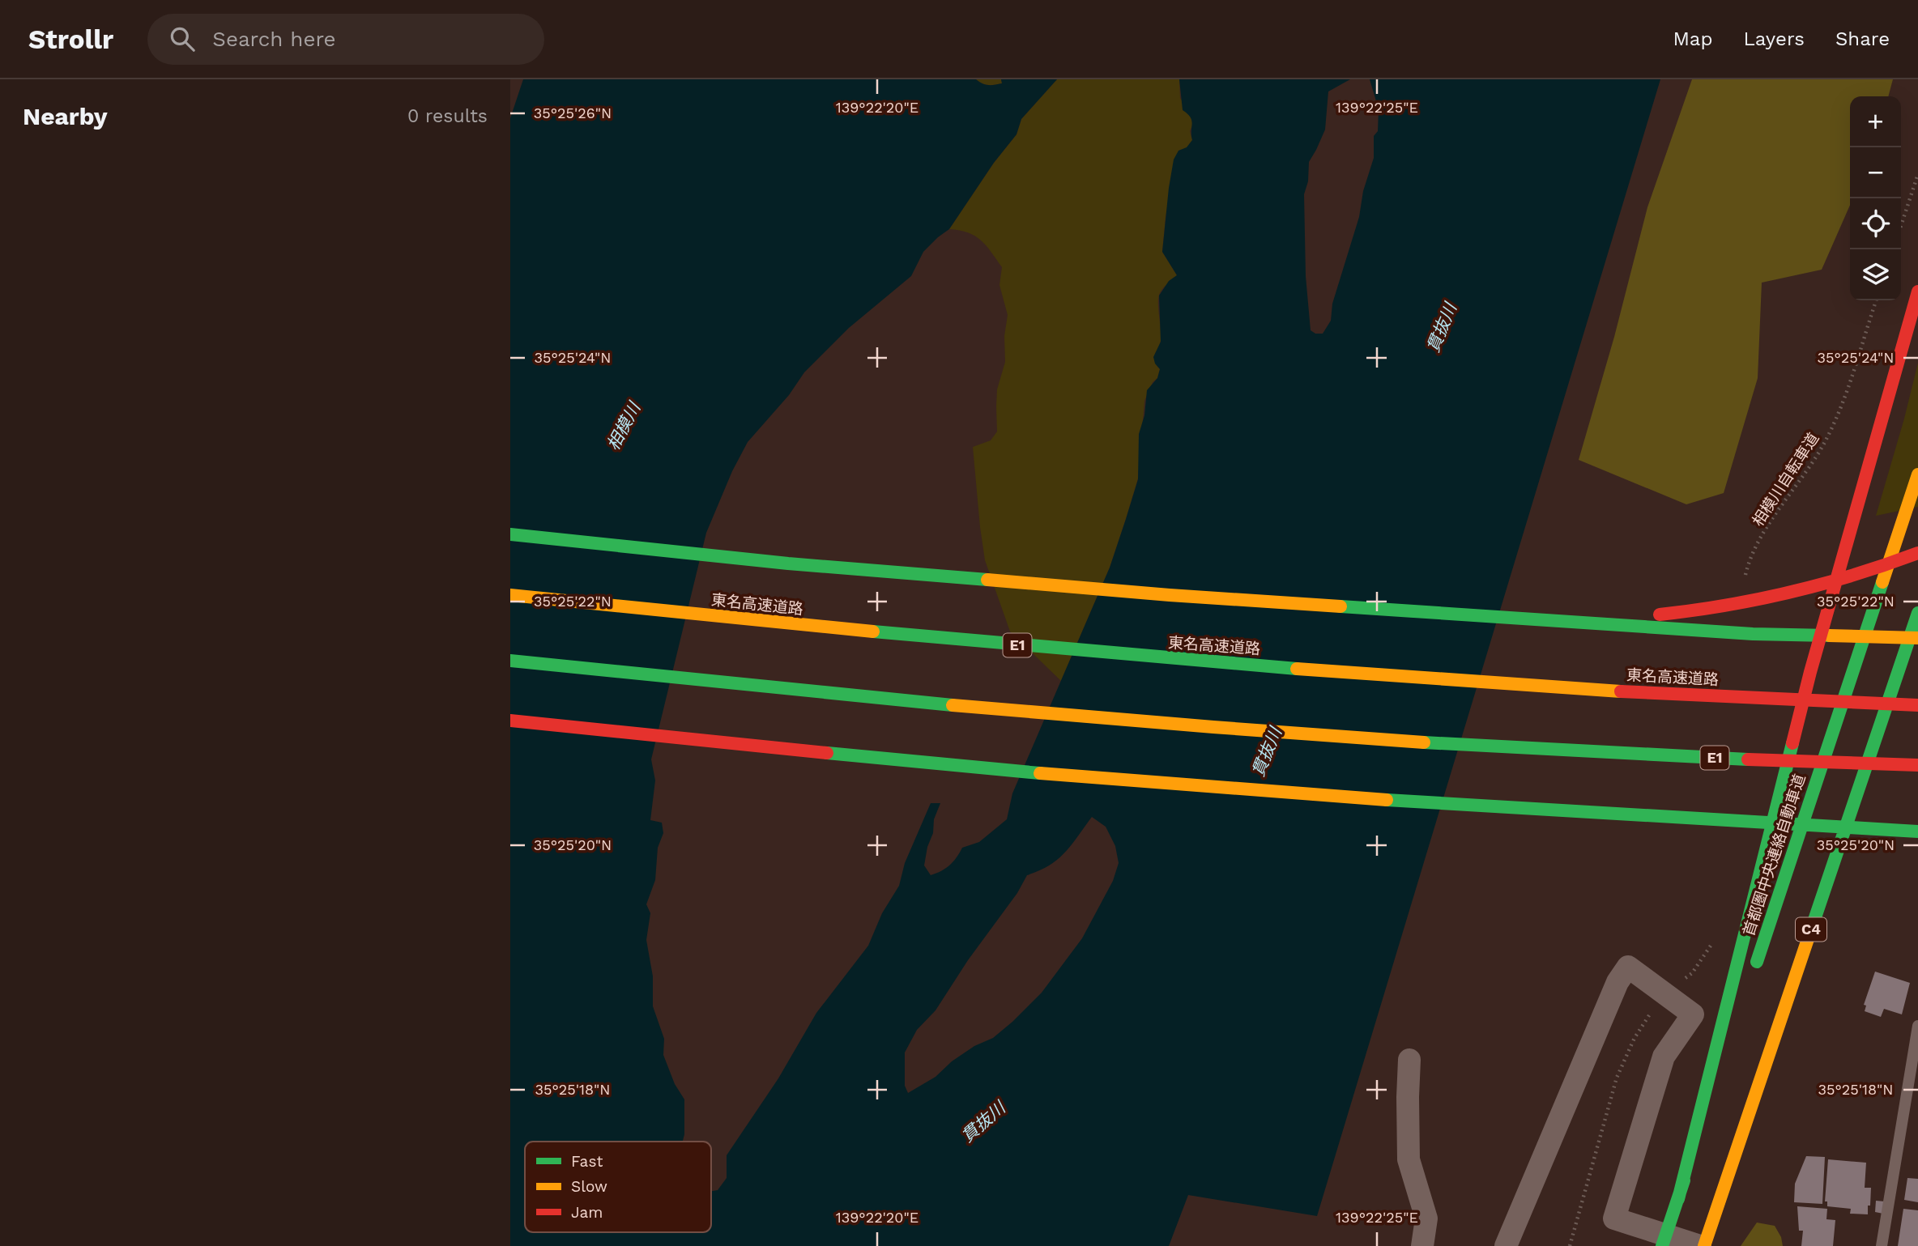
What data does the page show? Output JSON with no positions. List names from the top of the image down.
{
  "streets": {
    "highway": [
      "東名高速道路",
      "E1",
      "首都圏中央連絡自動車道",
      "C4"
    ],
    "path": ["相模川自転車道"]
  },
  "water": ["貫抜川", "相模川"],
  "legend": ["Fast", "Slow", "Jam"],
  "page": {
    "header": "Strollr",
    "search": "Search here",
    "nav": ["Map", "Layers", "Share"],
    "heading": ["Nearby", "0 results"],
    "map_buttons": ["+", "−"]
  },
  "coordinates": [
    "139°22'20\"E",
    "139°22'25\"E",
    "35°25'26\"N",
    "35°25'24\"N",
    "35°25'22\"N",
    "35°25'20\"N",
    "35°25'18\"N"
  ]
}
